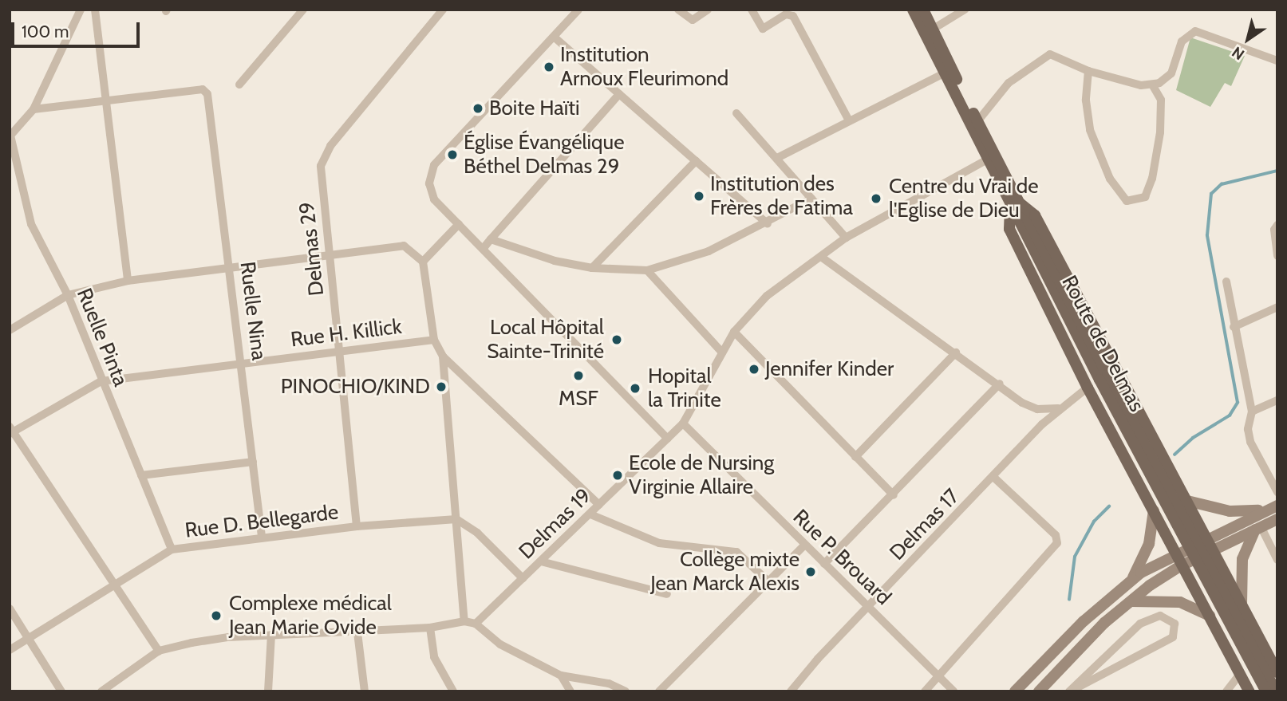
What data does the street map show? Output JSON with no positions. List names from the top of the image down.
{
  "streets": {
    "main road": ["Route de Delmas"],
    "street": [
      "Delmas 29",
      "Ruelle Nina",
      "Rue H. Killick",
      "Ruelle Pinta",
      "Rue D. Bellegarde",
      "Delmas 19",
      "Delmas 17",
      "Rue P. Brouard"
    ]
  },
  "crossings": [
    ["Delmas 29", "Rue H. Killick"],
    ["Delmas 29", "Rue D. Bellegarde"],
    ["Ruelle Nina", "Rue H. Killick"],
    ["Ruelle Nina", "Rue D. Bellegarde"],
    ["Rue H. Killick", "Ruelle Pinta"],
    ["Ruelle Pinta", "Rue D. Bellegarde"],
    ["Route de Delmas", "Delmas 19"],
    ["Delmas 19", "Rue P. Brouard"],
    ["Delmas 17", "Rue P. Brouard"]
  ],
  "places": [
    "Institution Arnoux Fleurimond",
    "Boite Haïti",
    "Église Évangélique Béthel Delmas 29",
    "Institution des Frères de Fatima",
    "Centre du Vrai de l'Eglise de Dieu",
    "Local Hôpital Sainte-Trinité",
    "Jennifer Kinder",
    "MSF",
    "PINOCHIO/KIND",
    "Hopital la Trinite",
    "Ecole de Nursing Virginie Allaire",
    "Collège mixte Jean Marck Alexis",
    "Complexe médical Jean Marie Ovide"
  ],
  "scale_bar": "100 m",
  "north": "bottom left"
}
